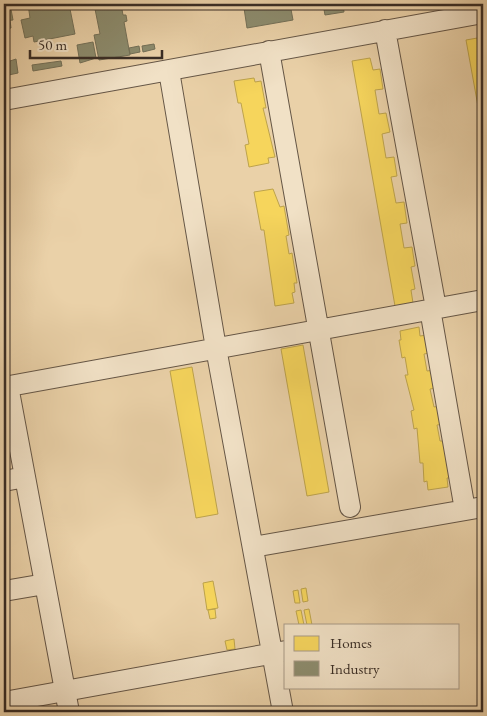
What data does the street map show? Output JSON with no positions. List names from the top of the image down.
{
  "legend": ["Homes", "Industry"],
  "scale_bar": "50 m"
}
